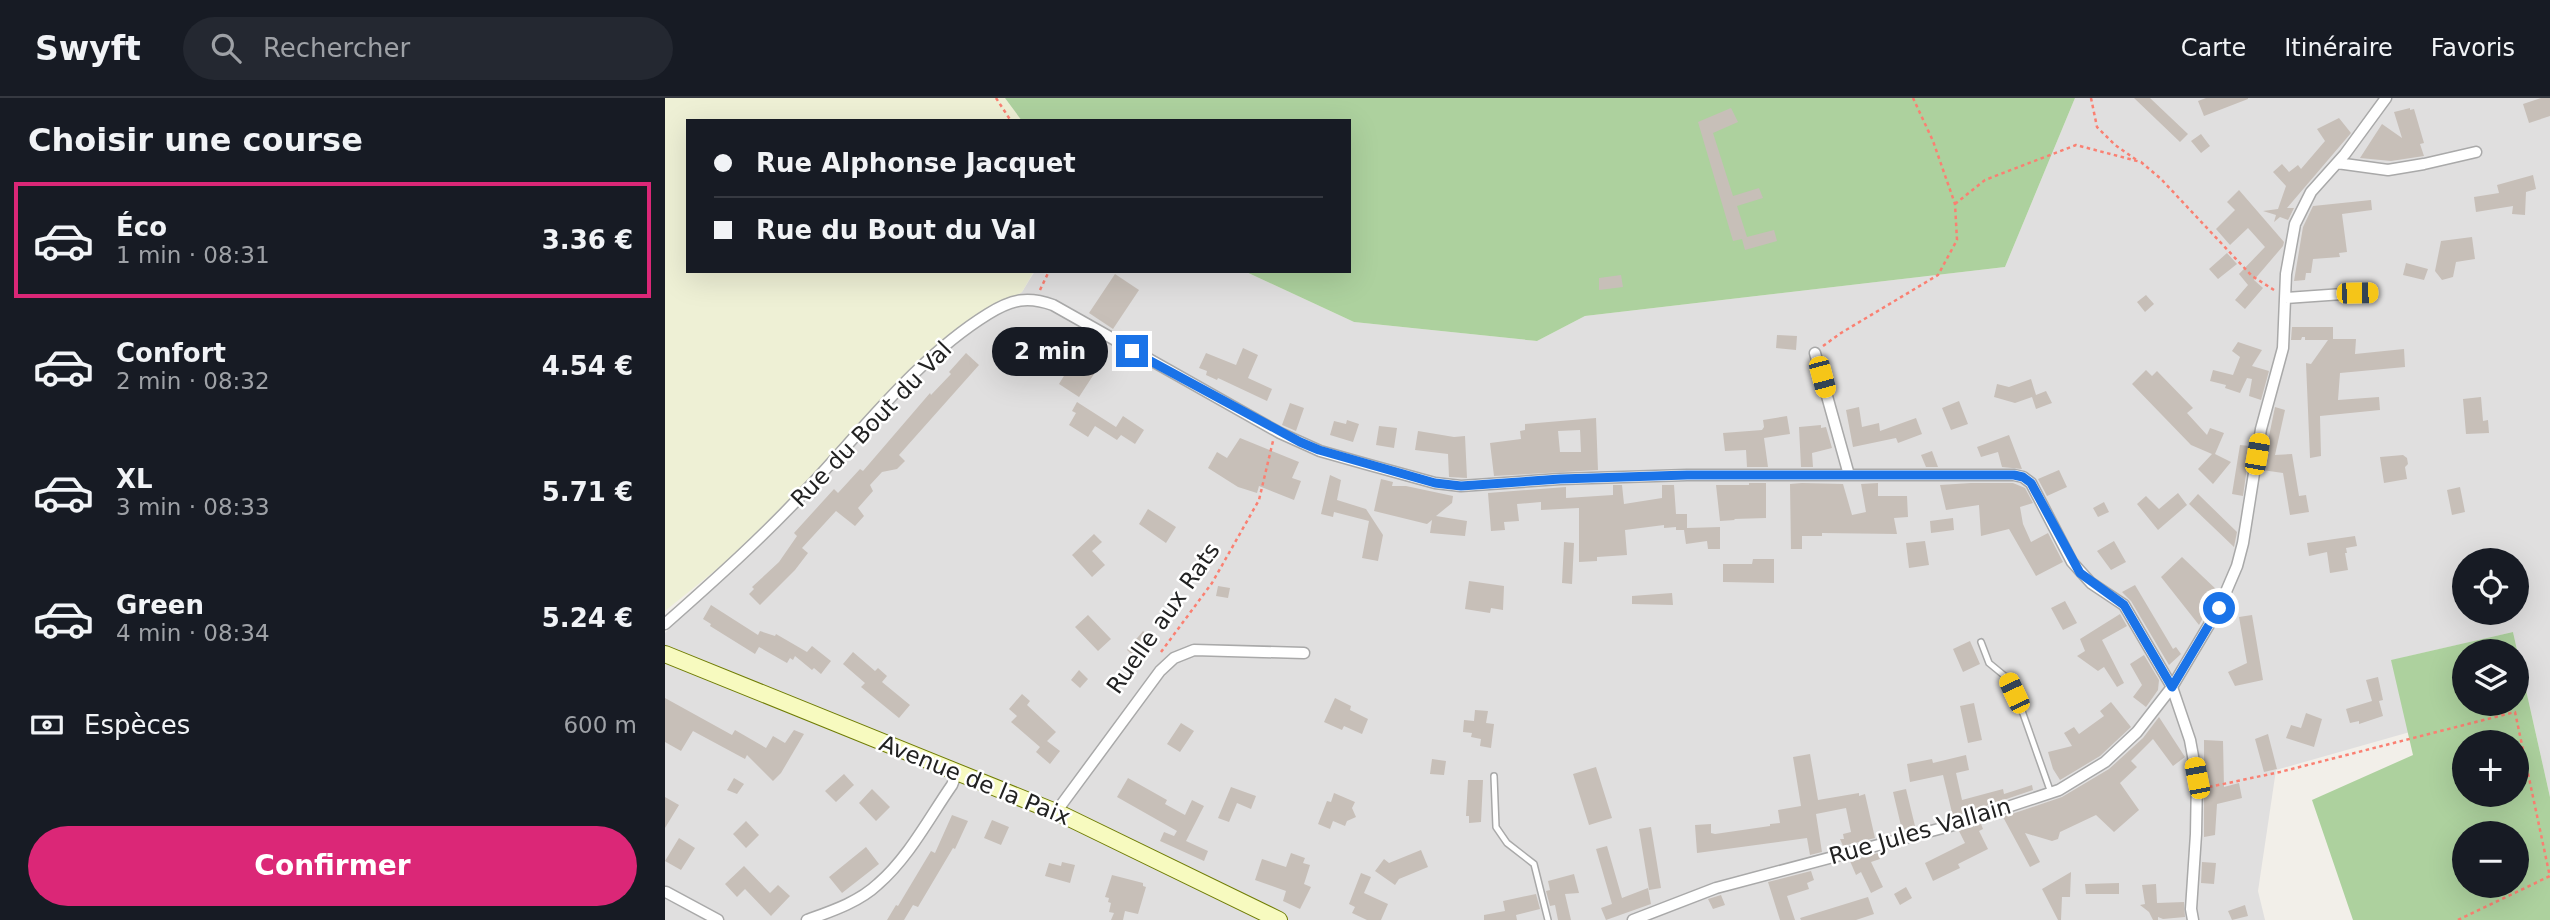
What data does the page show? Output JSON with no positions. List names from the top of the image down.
{
  "streets": {
    "main road": ["Avenue de la Paix"],
    "street": ["Rue du Bout du Val", "Rue Jules Vallain"],
    "path": ["Ruelle aux Rats"]
  },
  "page": {
    "header": "Swyft",
    "search": "Rechercher",
    "nav": ["Carte", "Itinéraire", "Favoris"],
    "heading": "Choisir une course",
    "banner": ["Rue Alphonse Jacquet", "Rue du Bout du Val"],
    "list": [
      {
        "name": "Éco",
        "note": "1 min · 08:31",
        "value": "3.36 €"
      },
      {
        "name": "Confort",
        "note": "2 min · 08:32",
        "value": "4.54 €"
      },
      {
        "name": "XL",
        "note": "3 min · 08:33",
        "value": "5.71 €"
      },
      {
        "name": "Green",
        "note": "4 min · 08:34",
        "value": "5.24 €"
      }
    ],
    "bubble": "2 min",
    "map_buttons": ["+", "−"],
    "pay": ["Espèces", "600 m"],
    "buttons": "Confirmer"
  }
}
